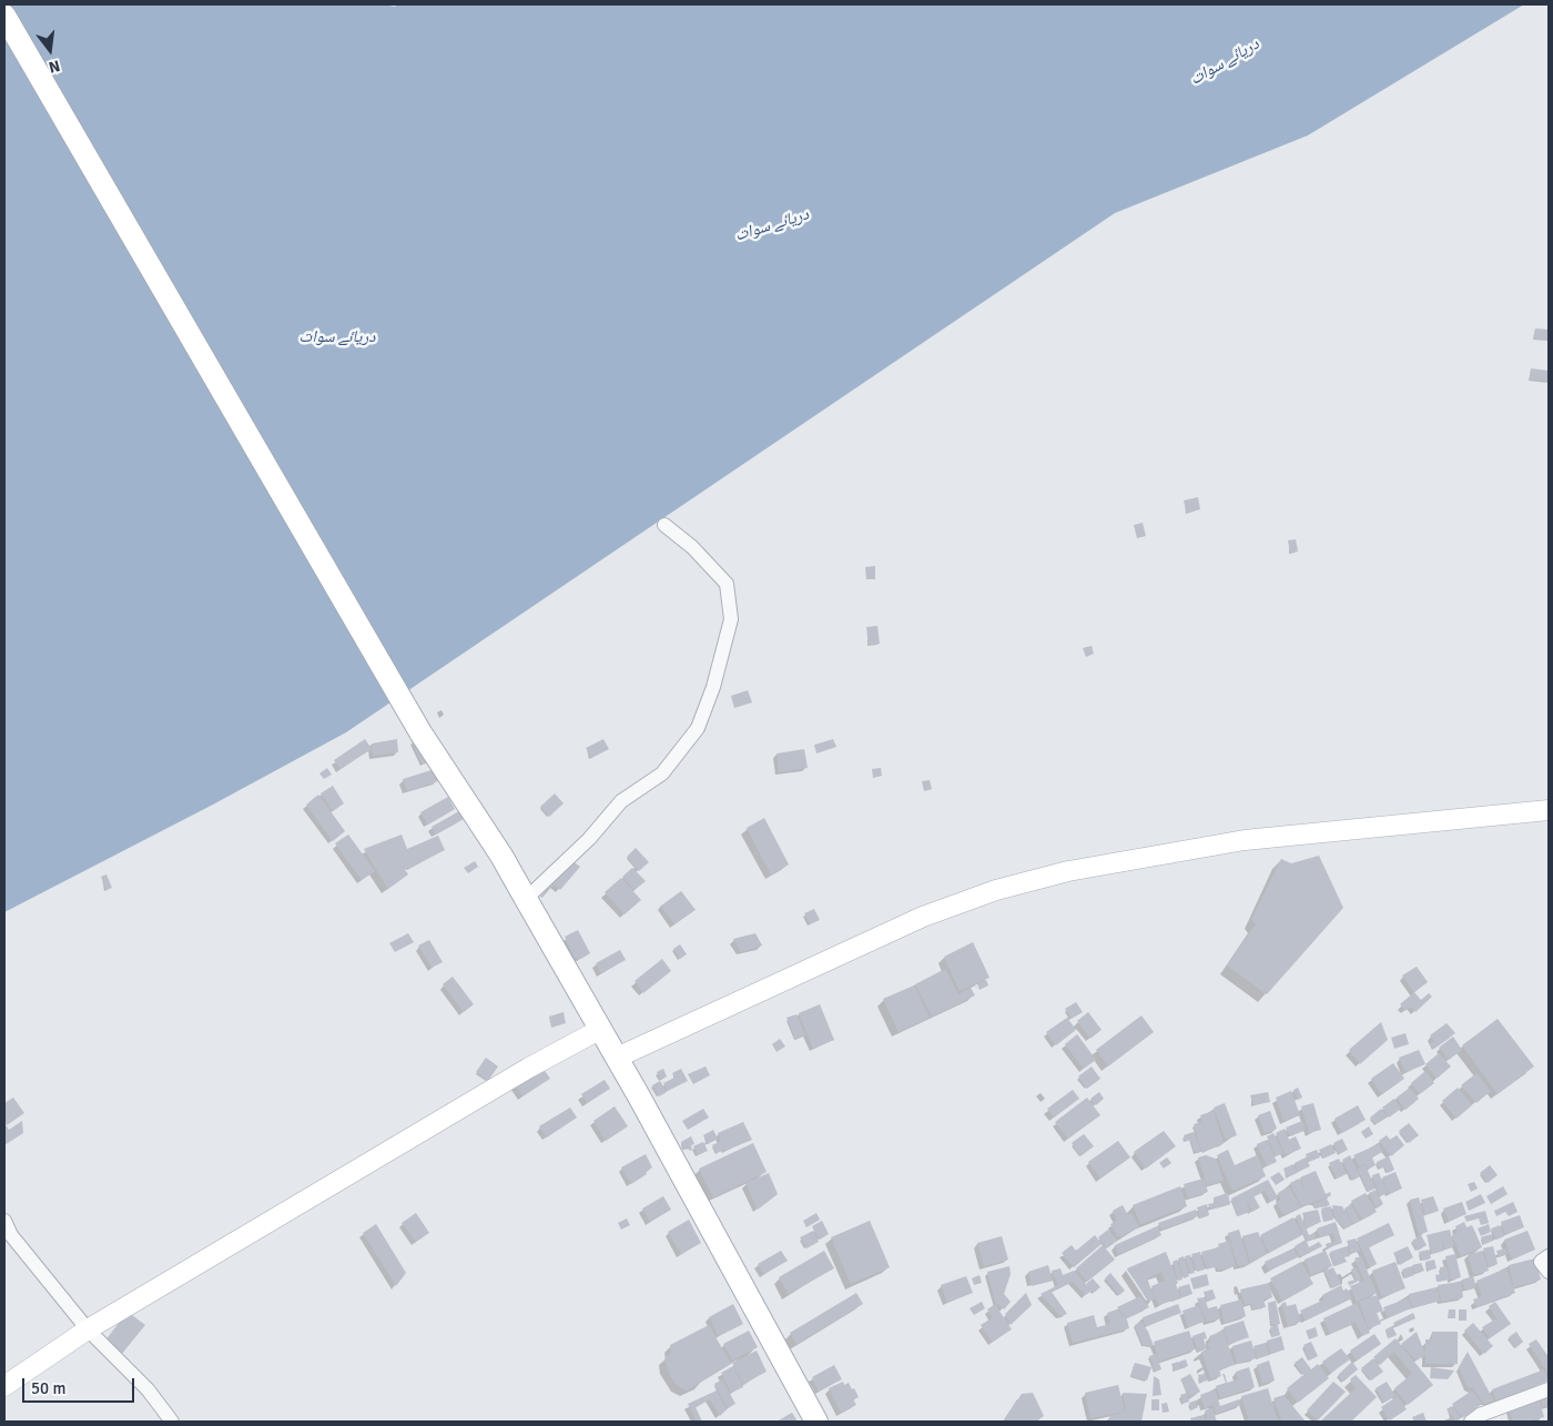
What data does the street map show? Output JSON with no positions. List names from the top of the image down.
{
  "water": ["دریائے سوات"],
  "scale_bar": "50 m",
  "north": "bottom"
}
